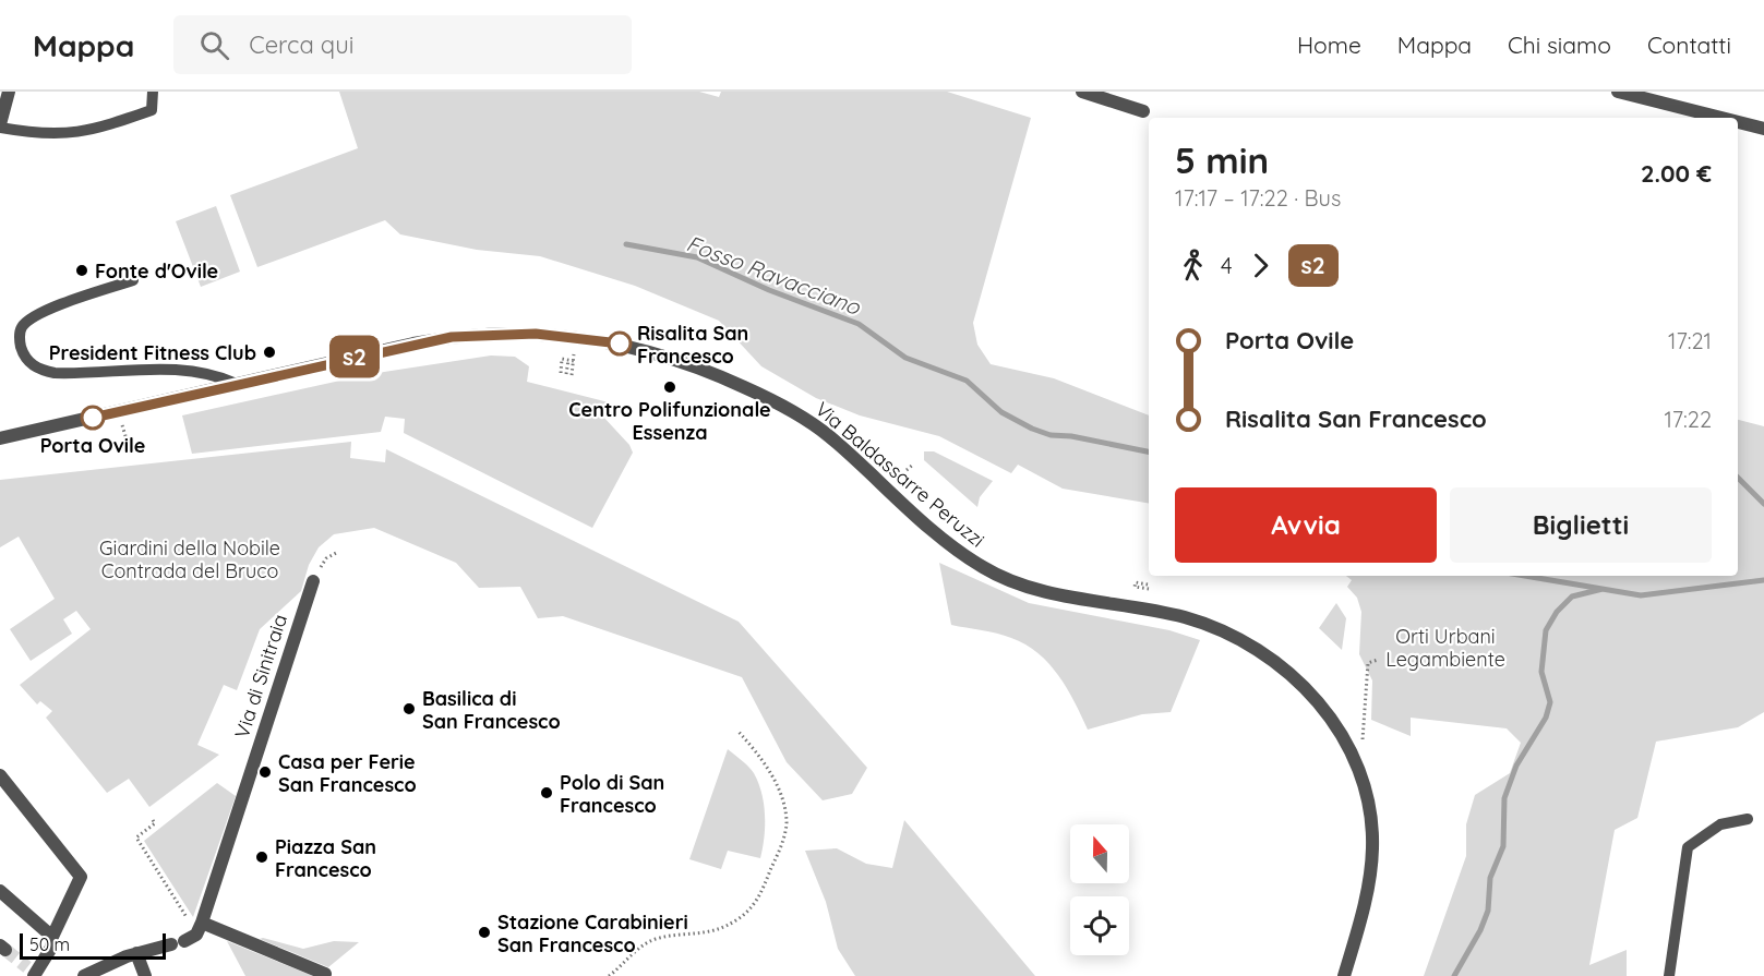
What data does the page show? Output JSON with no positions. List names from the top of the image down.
{
  "streets": {
    "street": ["Via Baldassarre Peruzzi", "Via di Sinitraia"]
  },
  "water": ["Fosso Ravacciano"],
  "parks": ["Giardini della Nobile Contrada del Bruco", "Orti Urbani Legambiente"],
  "places": [
    "Fonte d'Ovile",
    "Risalita San Francesco",
    "President Fitness Club",
    "Centro Polifunzionale Essenza",
    "Porta Ovile",
    "Basilica di San Francesco",
    "Casa per Ferie San Francesco",
    "Polo di San Francesco",
    "Piazza San Francesco",
    "Stazione Carabinieri San Francesco"
  ],
  "lines": ["bus line s2"],
  "scale_bar": "50 m",
  "north": "top",
  "page": {
    "header": "Mappa",
    "search": "Cerca qui",
    "nav": [
      "Home",
      "Mappa",
      "Chi siamo",
      "Contatti"
    ],
    "on_map": "s2",
    "heading": ["5 min", "17:17 – 17:22 · Bus", "2.00 €"],
    "legs": ["4", "s2"],
    "list": [
      {
        "name": "Porta Ovile",
        "value": "17:21"
      },
      {
        "name": "Risalita San Francesco",
        "value": "17:22"
      }
    ],
    "buttons": ["Avvia", "Biglietti"],
    "scale": "50 m"
  }
}
